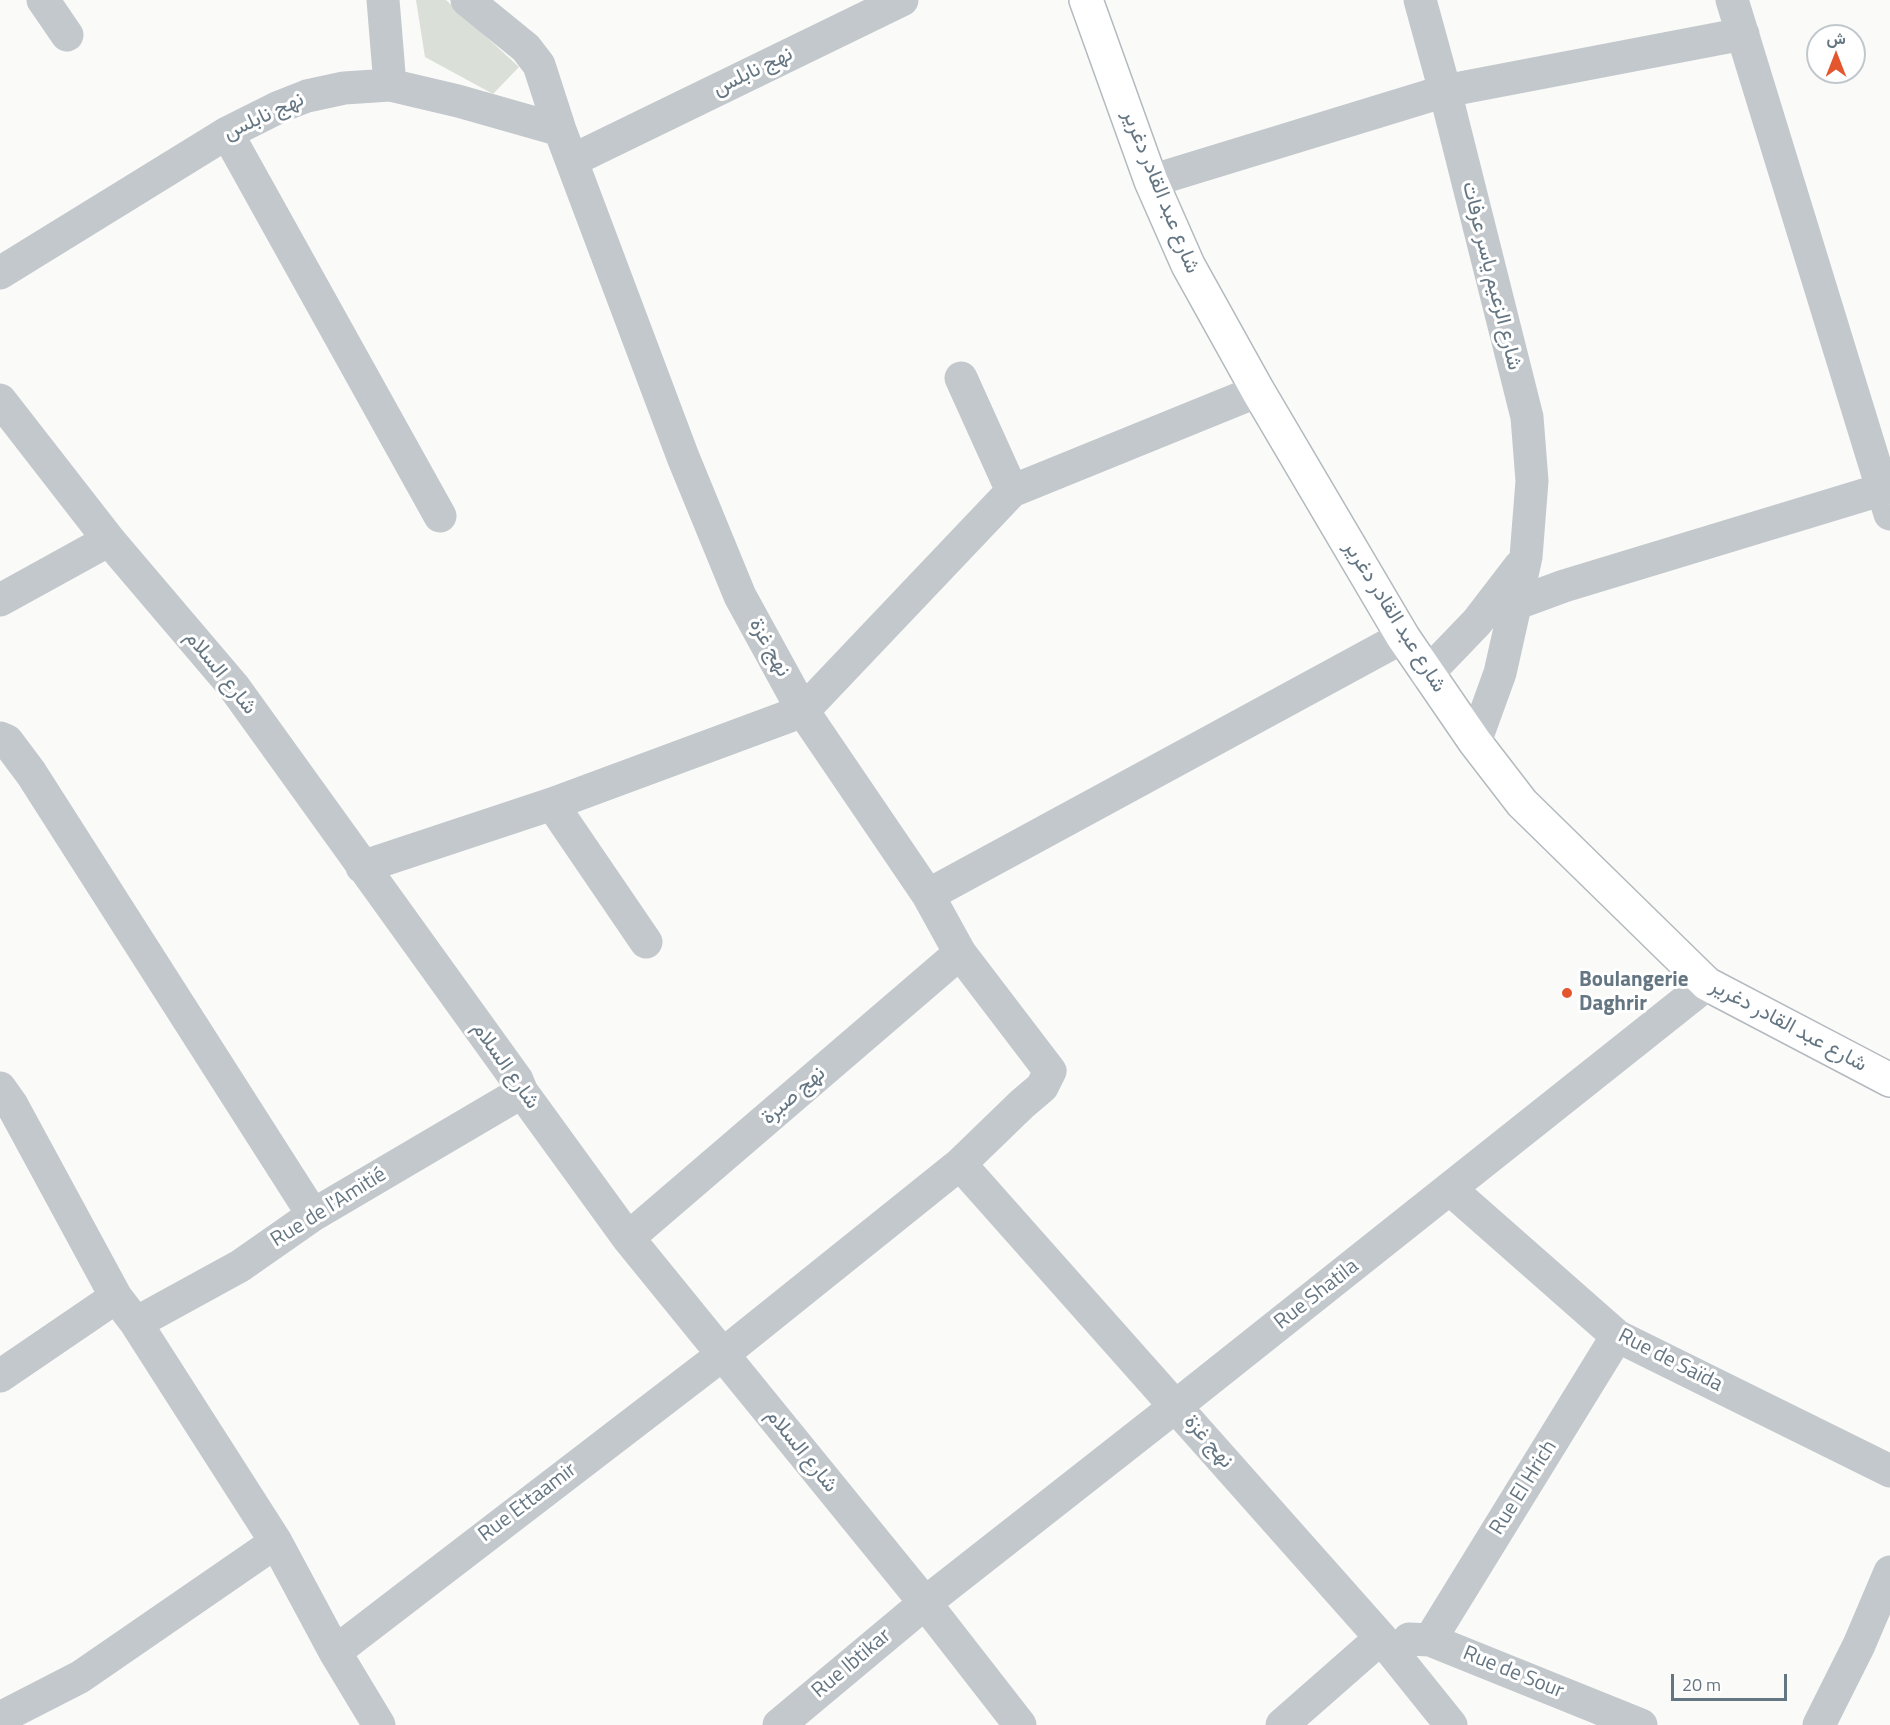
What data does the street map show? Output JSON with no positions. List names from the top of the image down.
{
  "streets": {
    "main road": ["شارع عبد القادر دغرير"],
    "street": [
      "نهج نابلس",
      "شارع الزعيم ياسر عرفات",
      "نهج غزة",
      "شارع السلام",
      "نهج صبرة",
      "Rue de l'Amitié",
      "Rue Shatila",
      "Rue de Saïda",
      "Rue El Hrich",
      "Rue Ettaamir",
      "Rue Ibtikar",
      "Rue de Sour"
    ]
  },
  "crossings": [
    ["نهج نابلس", "نهج غزة"],
    ["شارع عبد القادر دغرير", "شارع الزعيم ياسر عرفات"],
    ["شارع عبد القادر دغرير", "Rue Shatila"],
    ["نهج غزة", "نهج صبرة"],
    ["نهج غزة", "Rue Shatila"],
    ["نهج غزة", "Rue Ettaamir"],
    ["نهج غزة", "Rue de Sour"],
    ["شارع السلام", "نهج صبرة"],
    ["شارع السلام", "Rue de l'Amitié"],
    ["شارع السلام", "Rue Shatila"],
    ["شارع السلام", "Rue Ettaamir"],
    ["شارع السلام", "Rue Ibtikar"],
    ["Rue Shatila", "Rue de Saïda"],
    ["Rue Shatila", "Rue Ibtikar"],
    ["Rue de Saïda", "Rue El Hrich"],
    ["Rue El Hrich", "Rue de Sour"]
  ],
  "places": ["Boulangerie Daghrir"],
  "scale_bar": "20 m",
  "north": "top"
}
